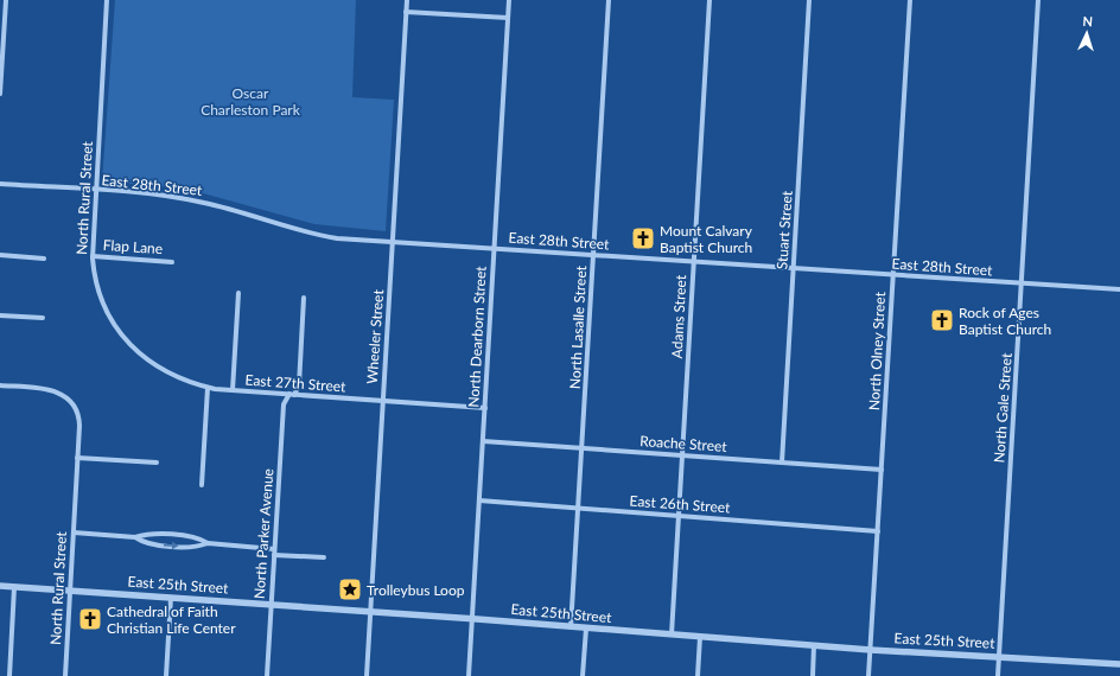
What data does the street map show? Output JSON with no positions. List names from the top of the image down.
{
  "streets": {
    "street": [
      "East 28th Street",
      "North Rural Street",
      "Stuart Street",
      "Flap Lane",
      "Adams Street",
      "North Lasalle Street",
      "Wheeler Street",
      "North Dearborn Street",
      "North Olney Street",
      "East 27th Street",
      "North Gale Street",
      "Roache Street",
      "East 26th Street",
      "North Parker Avenue",
      "East 25th Street"
    ]
  },
  "crossings": [
    ["East 28th Street", "North Rural Street"],
    ["East 28th Street", "Stuart Street"],
    ["East 28th Street", "Adams Street"],
    ["East 28th Street", "North Lasalle Street"],
    ["East 28th Street", "Wheeler Street"],
    ["East 28th Street", "North Dearborn Street"],
    ["East 28th Street", "North Olney Street"],
    ["East 28th Street", "North Gale Street"],
    ["North Rural Street", "Flap Lane"],
    ["North Rural Street", "East 27th Street"],
    ["North Rural Street", "East 25th Street"],
    ["Stuart Street", "Roache Street"],
    ["Adams Street", "Roache Street"],
    ["Adams Street", "East 26th Street"],
    ["Adams Street", "East 25th Street"],
    ["North Lasalle Street", "Roache Street"],
    ["North Lasalle Street", "East 26th Street"],
    ["North Lasalle Street", "East 25th Street"],
    ["Wheeler Street", "East 27th Street"],
    ["Wheeler Street", "East 25th Street"],
    ["North Dearborn Street", "East 27th Street"],
    ["North Dearborn Street", "Roache Street"],
    ["North Dearborn Street", "East 26th Street"],
    ["North Dearborn Street", "East 25th Street"],
    ["North Olney Street", "Roache Street"],
    ["North Olney Street", "East 26th Street"],
    ["North Olney Street", "East 25th Street"],
    ["East 27th Street", "North Parker Avenue"],
    ["North Gale Street", "East 25th Street"],
    ["North Parker Avenue", "East 25th Street"]
  ],
  "parks": ["Oscar Charleston Park"],
  "places": {
    "church": ["Mount Calvary Baptist Church", "Rock of Ages Baptist Church", "Cathedral of Faith Christian Life Center"],
    "place": ["Trolleybus Loop"]
  },
  "north": "top"
}
